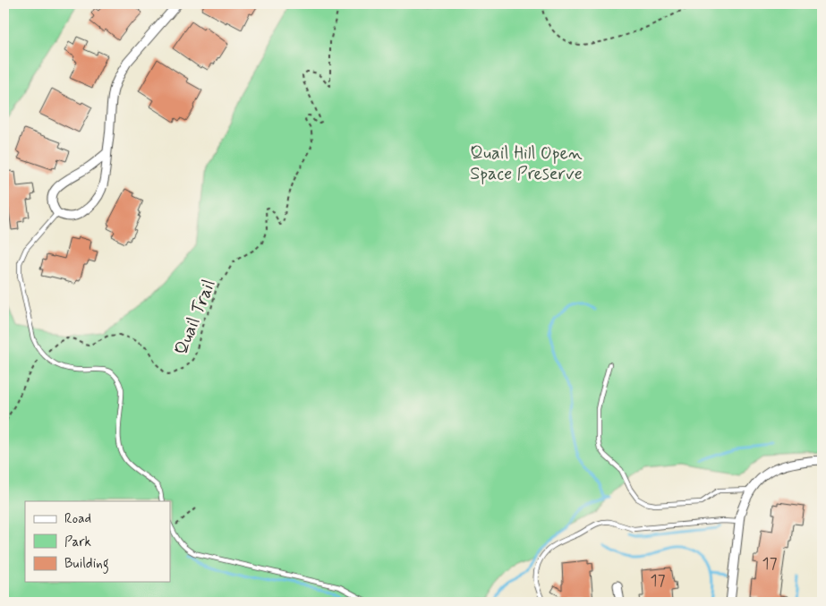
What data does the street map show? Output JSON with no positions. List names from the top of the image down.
{
  "streets": {
    "path": ["Quail Trail"]
  },
  "parks": ["Quail Hill Open Space Preserve"],
  "house_numbers": ["17", "17"],
  "legend": ["Road", "Park", "Building"]
}
